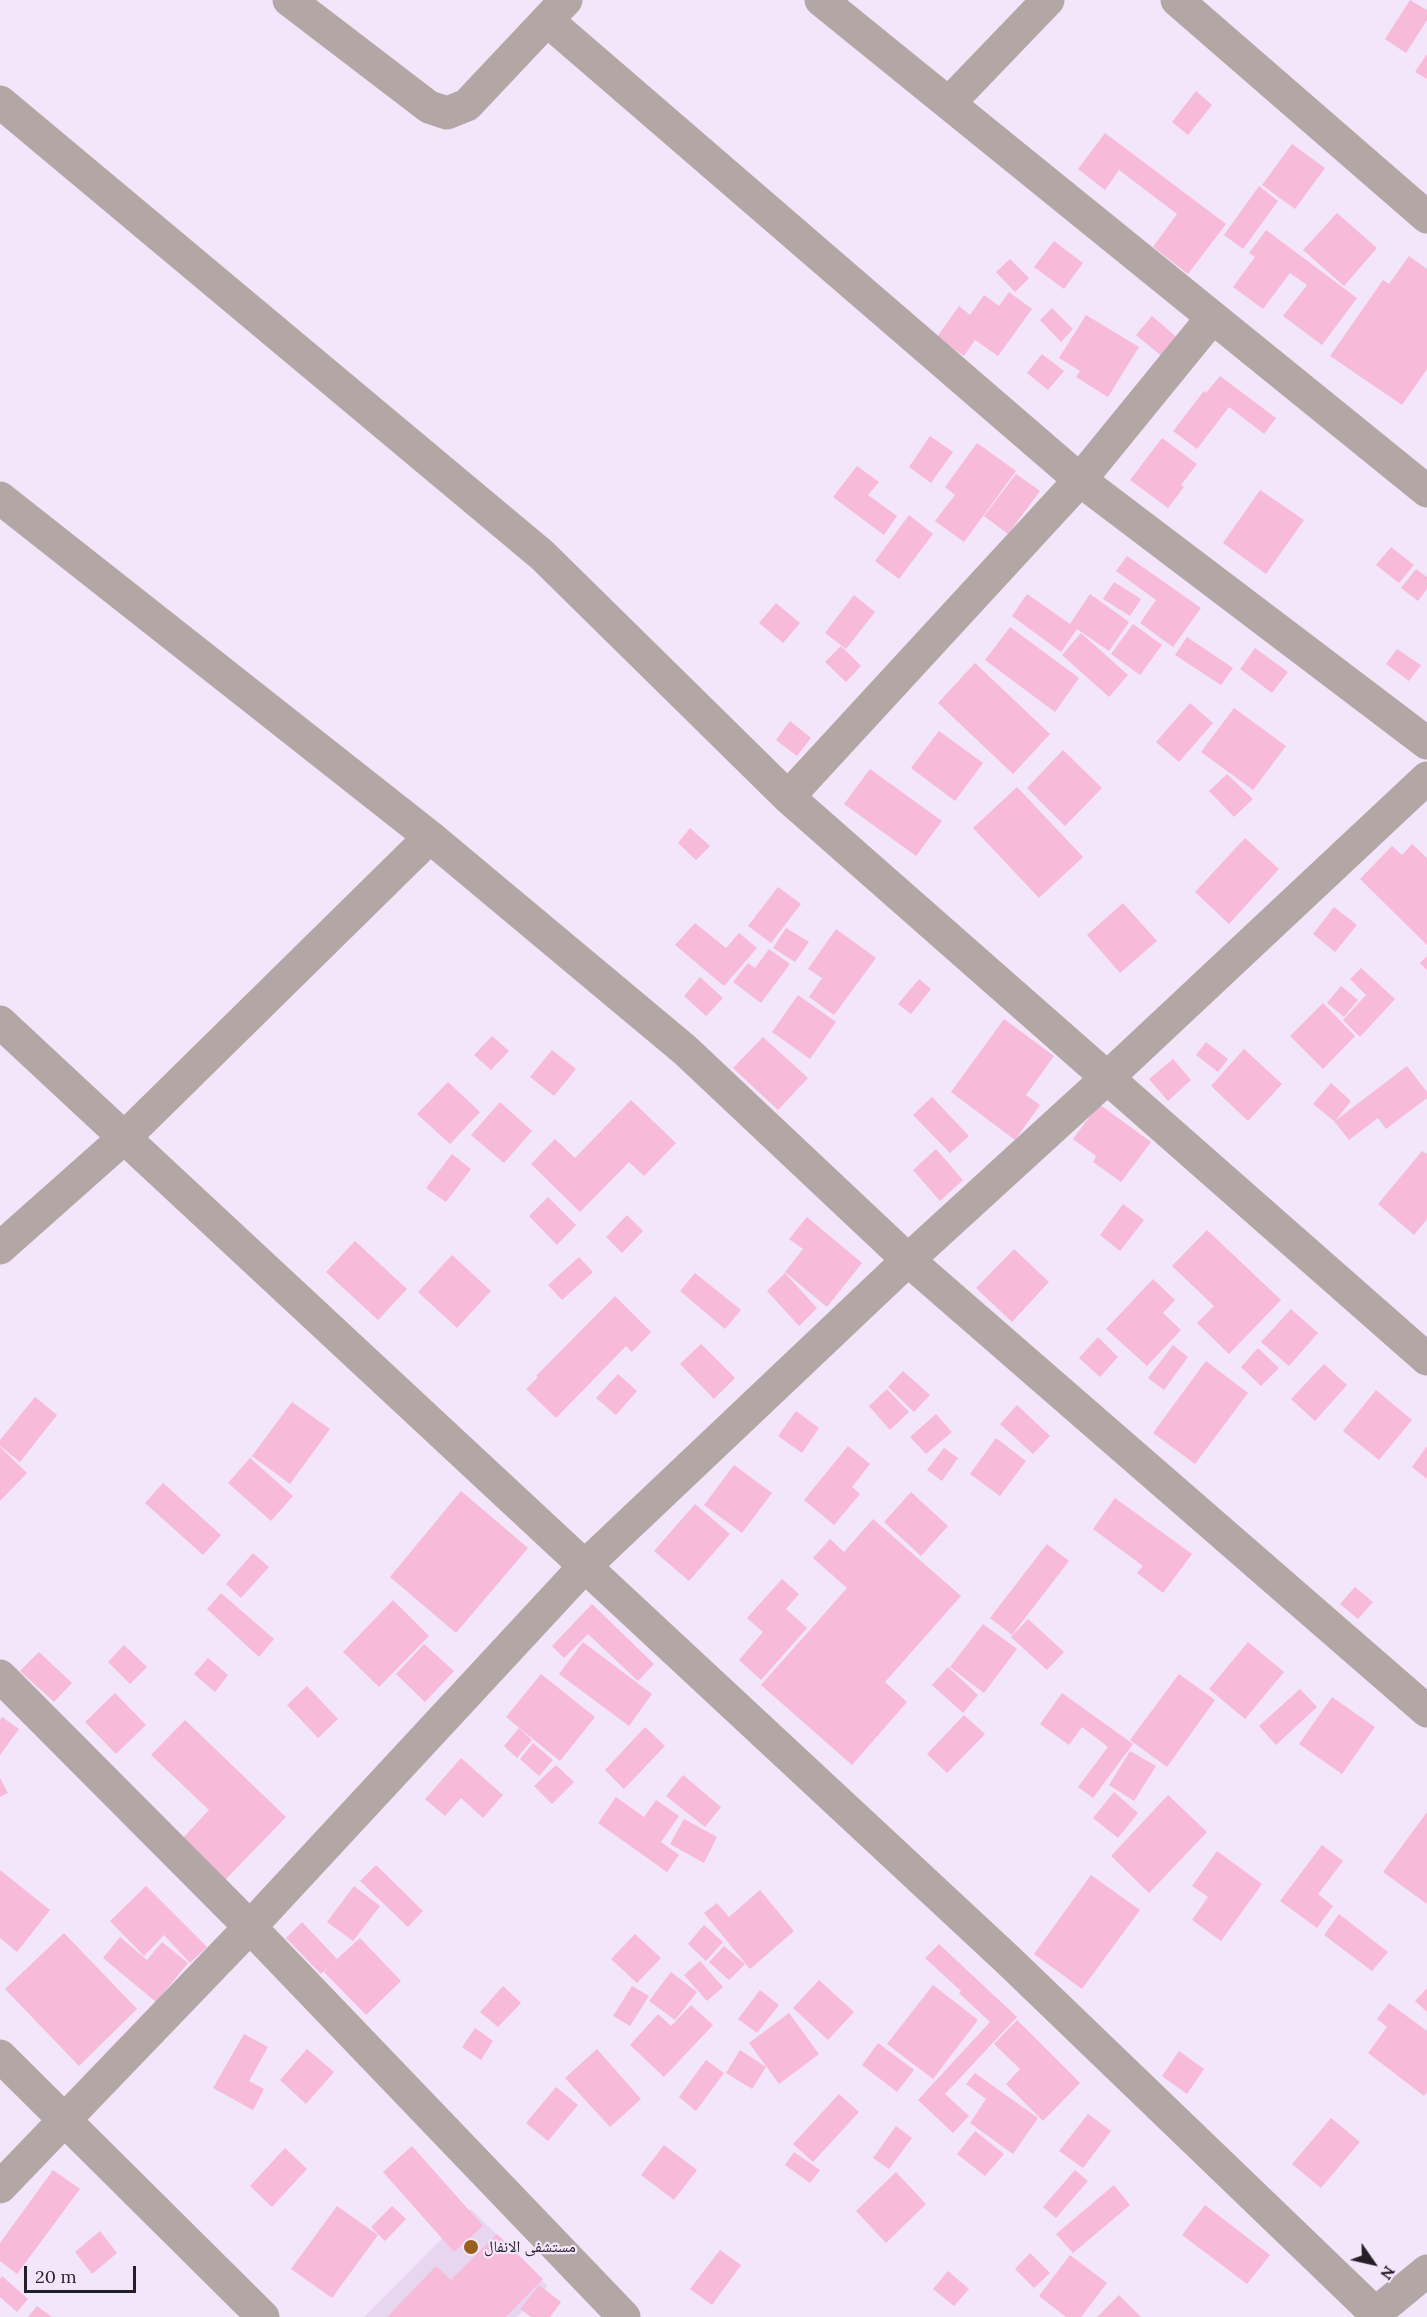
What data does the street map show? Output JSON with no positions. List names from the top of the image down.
{
  "places": ["مستشفى الانفال"],
  "scale_bar": "20 m",
  "north": "bottom right"
}
